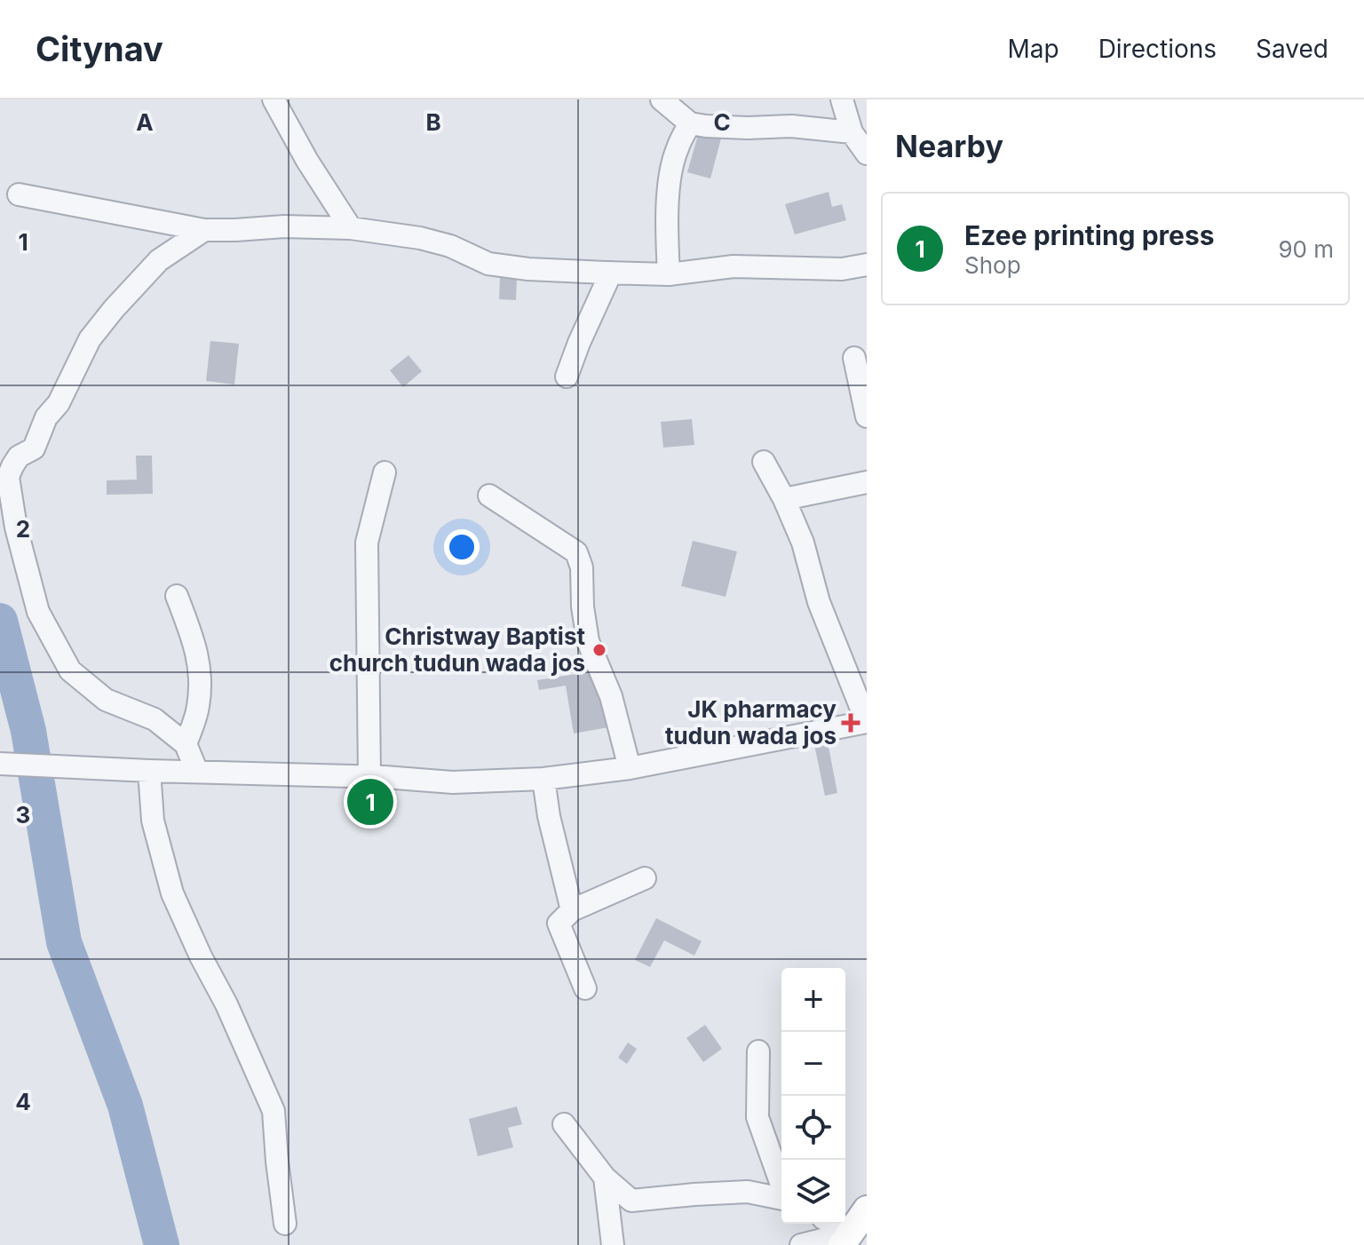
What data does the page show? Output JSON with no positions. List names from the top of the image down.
{
  "places": {
    "other": ["Christway Baptist church tudun wada jos"],
    "health": ["JK pharmacy tudun wada jos"]
  },
  "page": {
    "header": "Citynav",
    "nav": ["Map", "Directions", "Saved"],
    "heading": "Nearby",
    "list": [
      {
        "mark": "1",
        "name": "Ezee printing press",
        "note": "Shop",
        "value": "90 m"
      }
    ],
    "pins": "1",
    "map_buttons": ["+", "−"]
  },
  "grid": {
    "columns": ["A", "B", "C"],
    "rows": [
      "1",
      "2",
      "3",
      "4"
    ]
  }
}
